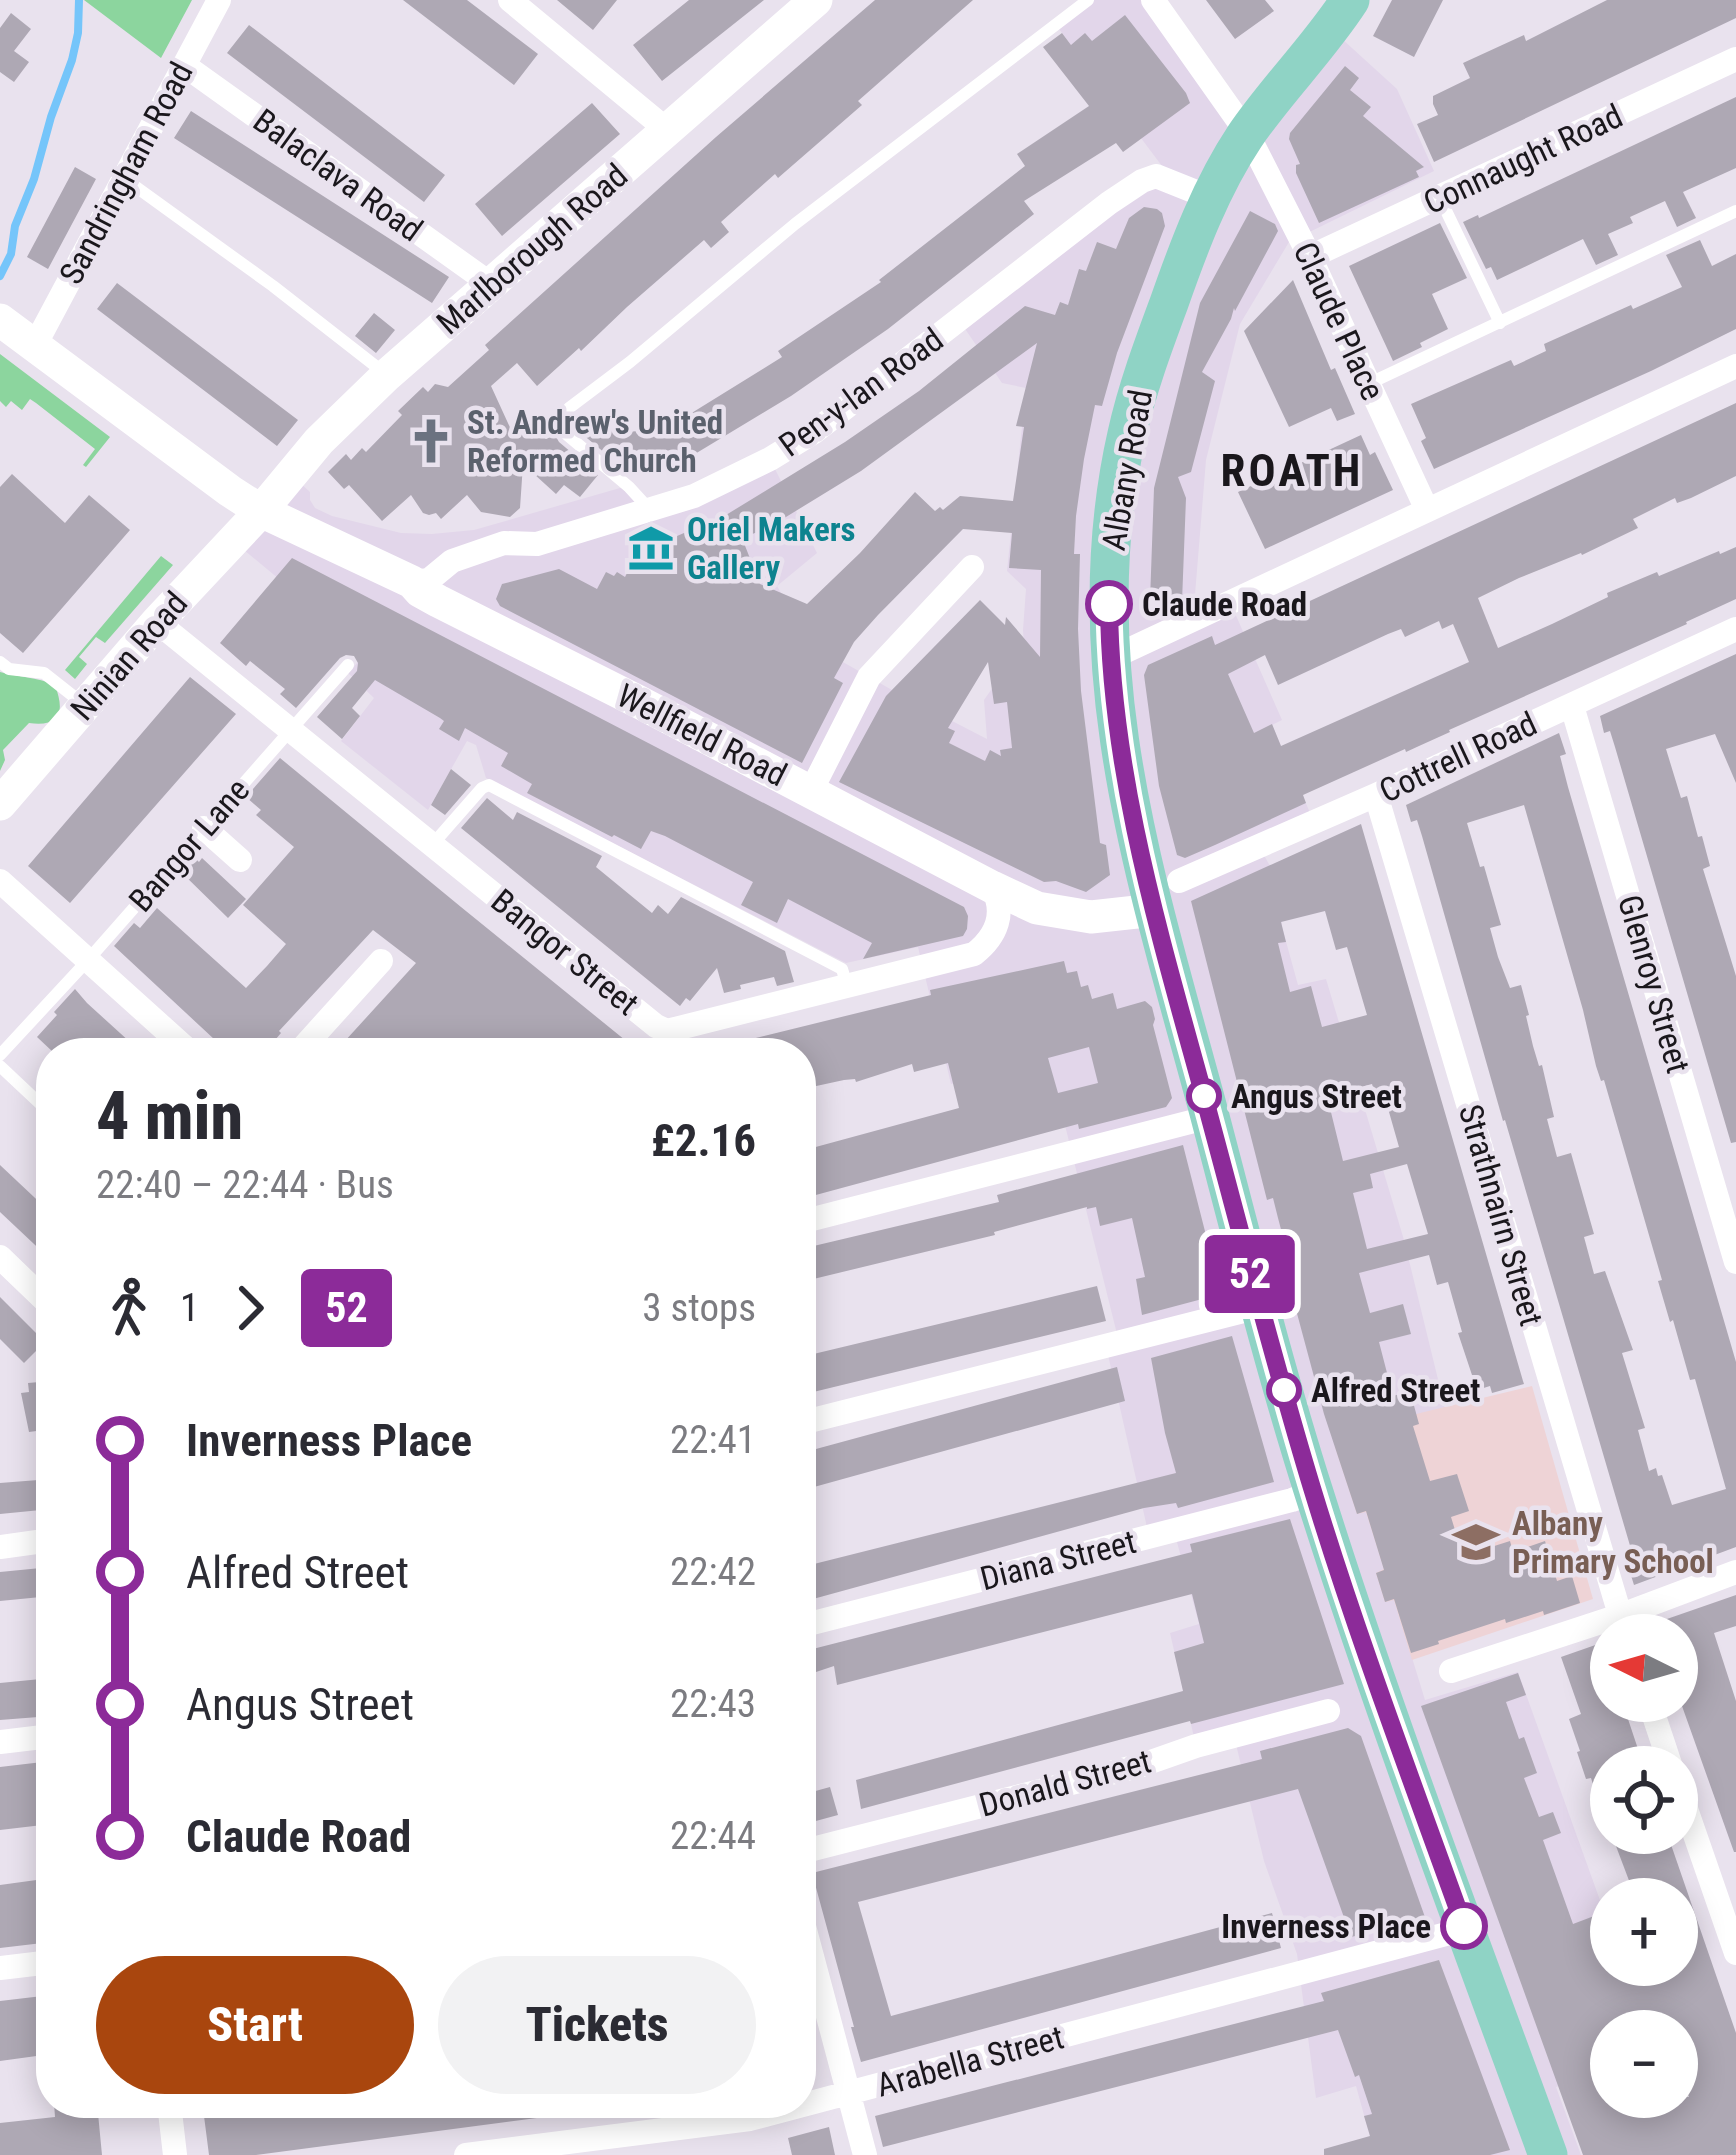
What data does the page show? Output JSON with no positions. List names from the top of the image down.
{
  "streets": {
    "main road": ["Albany Road"],
    "street": [
      "Connaught Road",
      "Sandringham Road",
      "Balaclava Road",
      "Marlborough Road",
      "Claude Place",
      "Pen-y-lan Road",
      "Ninian Road",
      "Wellfield Road",
      "Cottrell Road",
      "Bangor Street",
      "Glenroy Street",
      "Strathnairn Street",
      "Diana Street",
      "Donald Street",
      "Arabella Street"
    ],
    "lane": ["Bangor Lane"]
  },
  "crossings": [
    ["Connaught Road", "Claude Place"],
    ["Sandringham Road", "Balaclava Road"],
    ["Balaclava Road", "Marlborough Road"],
    ["Marlborough Road", "Ninian Road"],
    ["Marlborough Road", "Wellfield Road"],
    ["Claude Place", "Albany Road"],
    ["Pen-y-lan Road", "Albany Road"],
    ["Pen-y-lan Road", "Wellfield Road"],
    ["Albany Road", "Wellfield Road"],
    ["Albany Road", "Cottrell Road"],
    ["Albany Road", "Diana Street"],
    ["Albany Road", "Arabella Street"],
    ["Ninian Road", "Wellfield Road"],
    ["Ninian Road", "Bangor Street"],
    ["Wellfield Road", "Cottrell Road"],
    ["Wellfield Road", "Bangor Street"],
    ["Cottrell Road", "Glenroy Street"],
    ["Cottrell Road", "Strathnairn Street"],
    ["Bangor Lane", "Bangor Street"]
  ],
  "districts": ["ROATH"],
  "places": {
    "church": ["St. Andrew's United Reformed Church"],
    "museum": ["Oriel Makers Gallery"],
    "other": [
      "Claude Road",
      "Angus Street",
      "Alfred Street",
      "Inverness Place"
    ],
    "school or university": ["Albany Primary School"]
  },
  "lines": ["bus line 52"],
  "north": "left",
  "page": {
    "on_map": "52",
    "heading": ["4 min", "22:40 – 22:44 · Bus", "£2.16"],
    "legs": ["1", "52", "3 stops"],
    "list": [
      {
        "name": "Inverness Place",
        "value": "22:41"
      },
      {
        "name": "Alfred Street",
        "value": "22:42"
      },
      {
        "name": "Angus Street",
        "value": "22:43"
      },
      {
        "name": "Claude Road",
        "value": "22:44"
      }
    ],
    "map_buttons": ["+", "−"],
    "buttons": ["Start", "Tickets"]
  }
}
